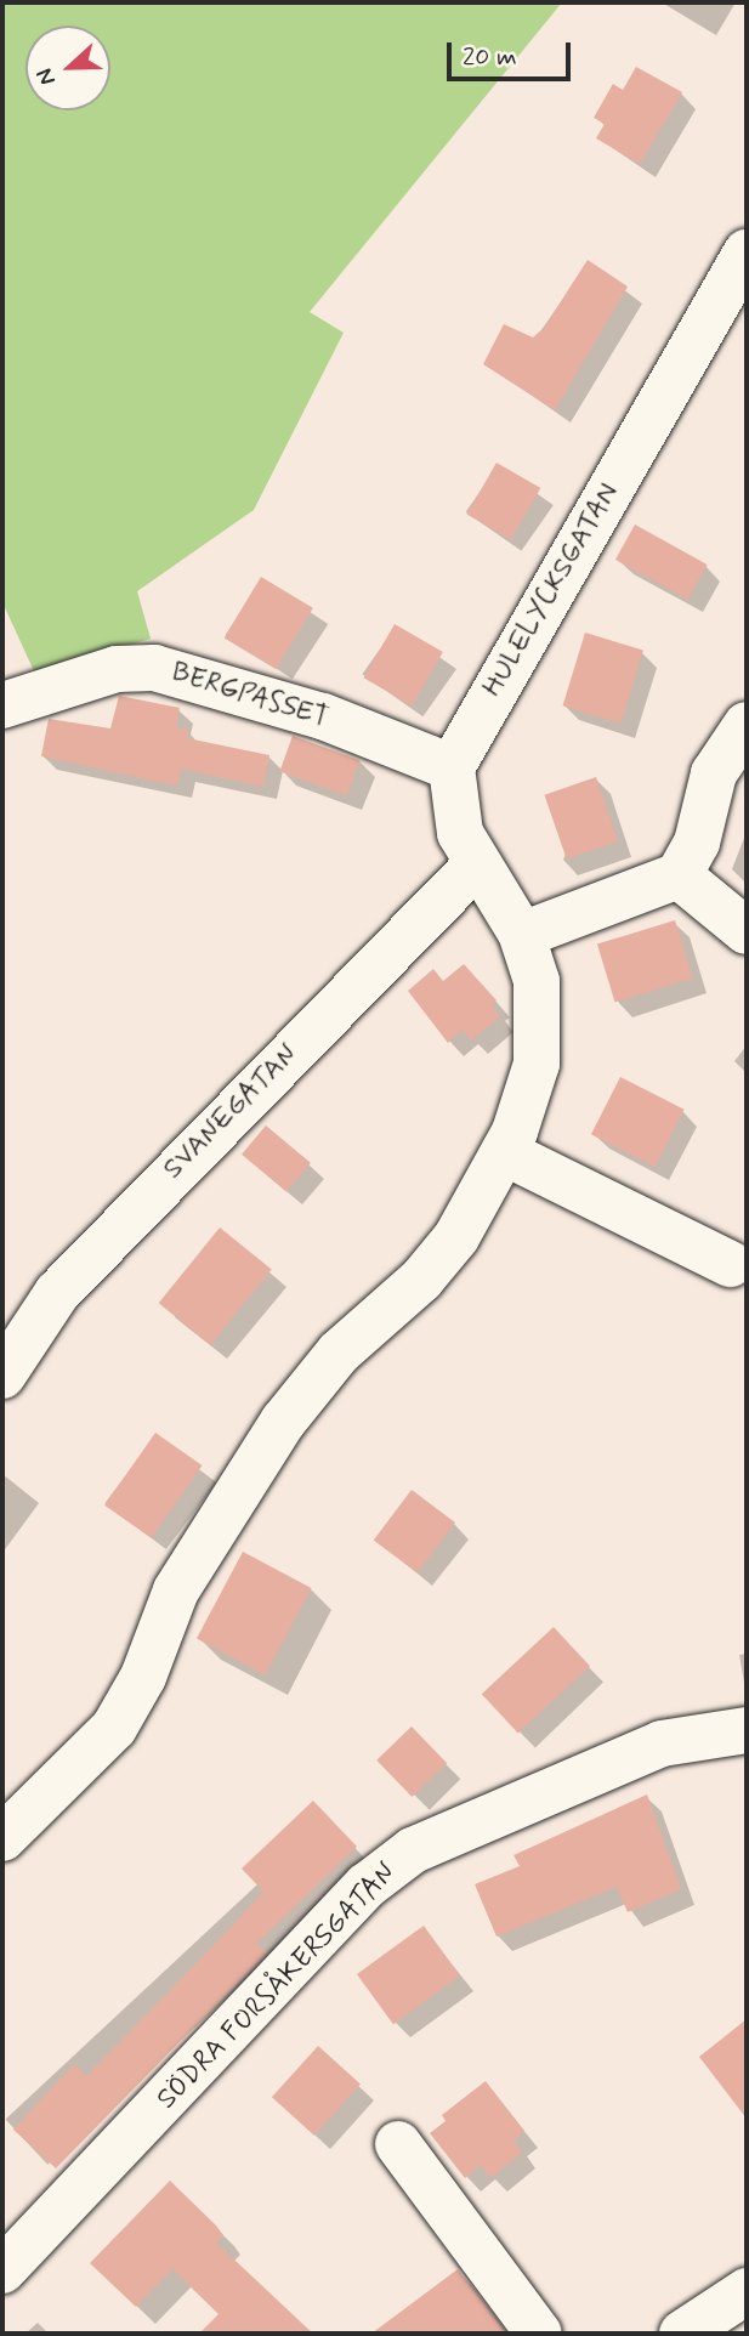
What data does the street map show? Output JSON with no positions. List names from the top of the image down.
{
  "streets": {
    "street": [
      "HULELYCKSGATAN",
      "BERGPASSET",
      "SVANEGATAN",
      "SÖDRA FORSÅKERSGATAN"
    ]
  },
  "crossings": [
    ["HULELYCKSGATAN", "BERGPASSET"]
  ],
  "scale_bar": "20 m",
  "north": "left"
}
